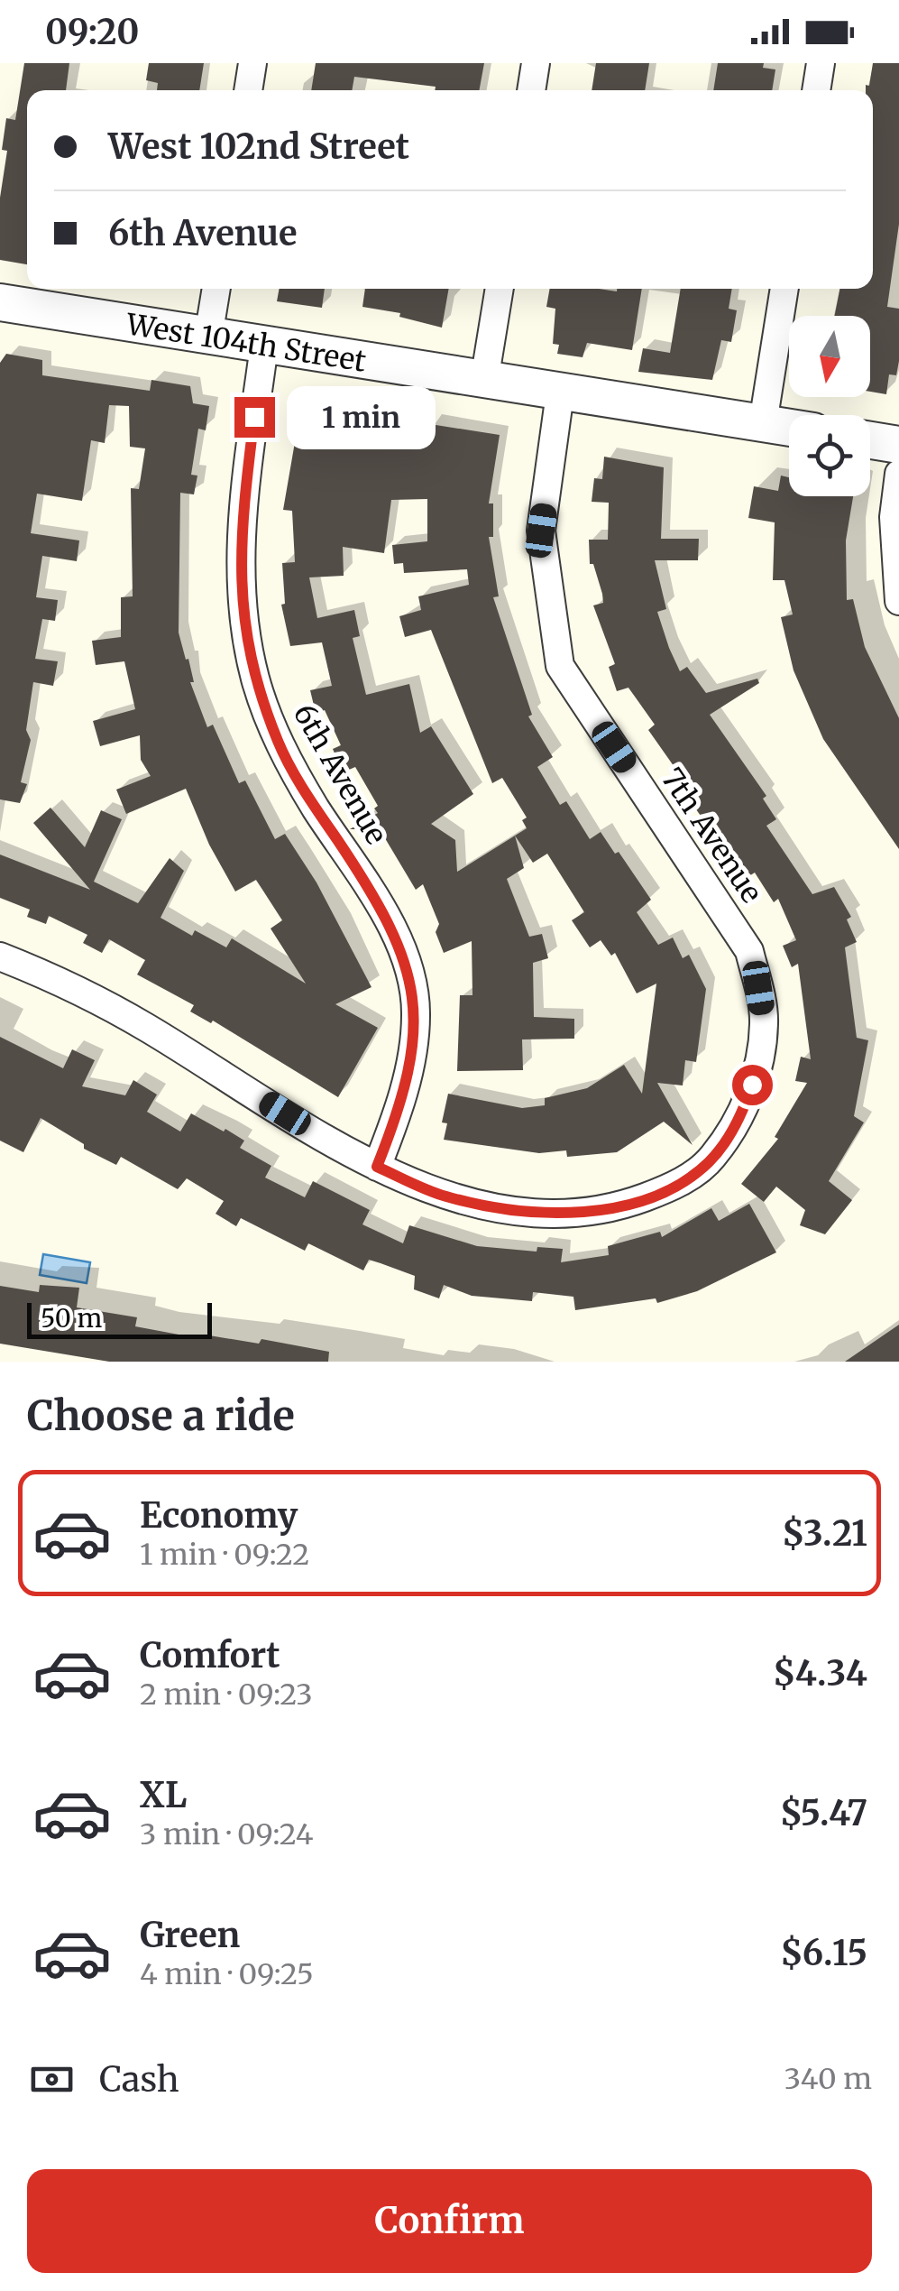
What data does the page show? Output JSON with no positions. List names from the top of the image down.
{
  "streets": {
    "street": ["West 104th Street", "6th Avenue", "7th Avenue"]
  },
  "crossings": [
    ["West 104th Street", "6th Avenue"],
    ["West 104th Street", "7th Avenue"],
    ["6th Avenue", "7th Avenue"]
  ],
  "scale_bar": "50 m",
  "north": "bottom",
  "page": {
    "status": "09:20",
    "banner": ["West 102nd Street", "6th Avenue"],
    "bubble": "1 min",
    "scale": "50 m",
    "heading": "Choose a ride",
    "list": [
      {
        "name": "Economy",
        "note": "1 min · 09:22",
        "value": "$3.21"
      },
      {
        "name": "Comfort",
        "note": "2 min · 09:23",
        "value": "$4.34"
      },
      {
        "name": "XL",
        "note": "3 min · 09:24",
        "value": "$5.47"
      },
      {
        "name": "Green",
        "note": "4 min · 09:25",
        "value": "$6.15"
      }
    ],
    "pay": ["Cash", "340 m"],
    "buttons": "Confirm"
  }
}
